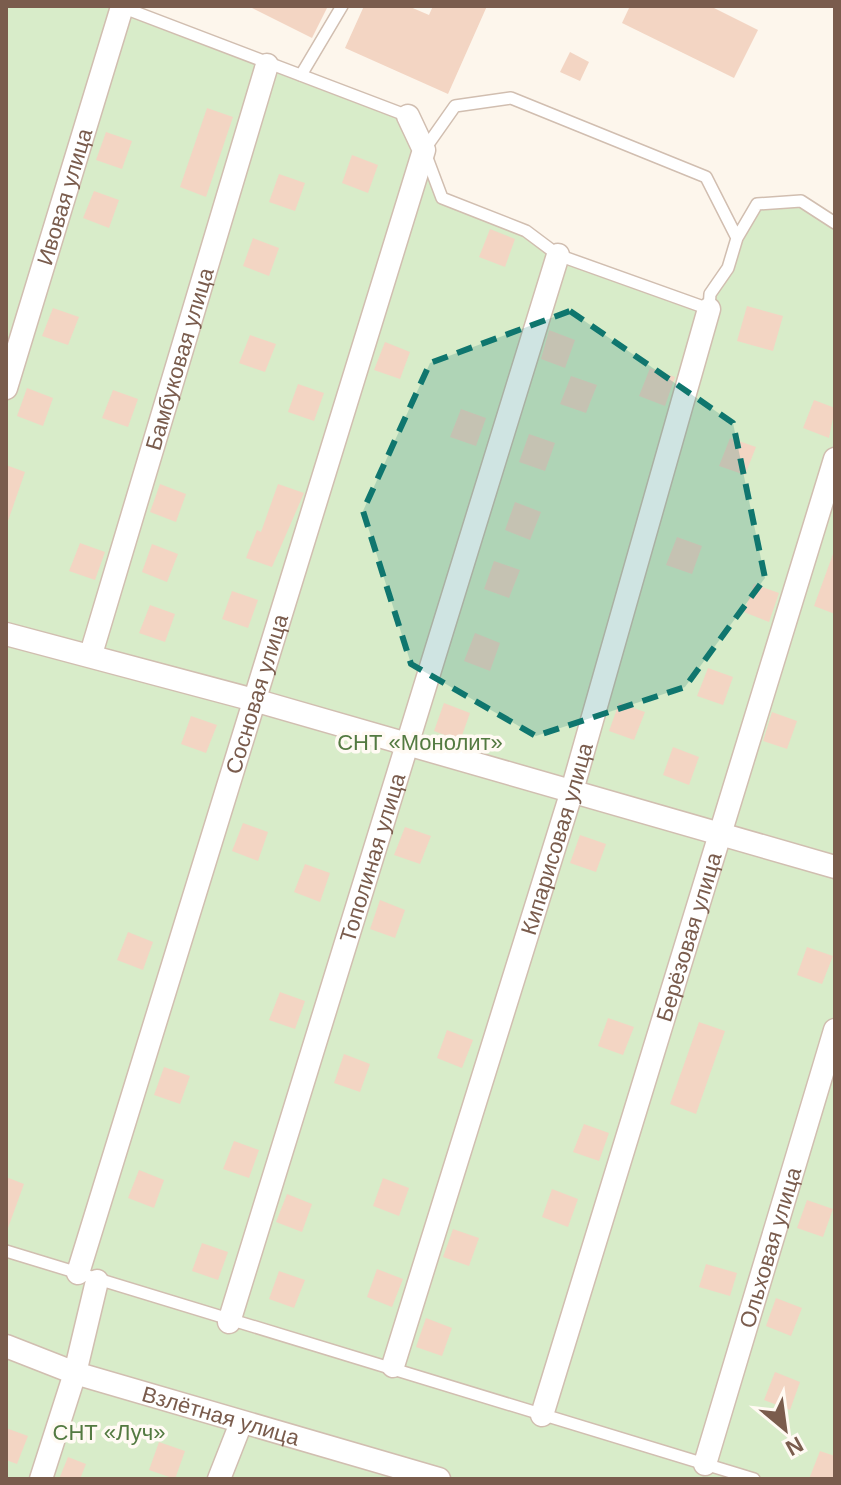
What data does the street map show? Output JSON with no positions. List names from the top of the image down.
{
  "streets": {
    "street": [
      "Ивовая улица",
      "Бамбуковая улица",
      "Сосновая улица",
      "Кипарисовая улица",
      "Тополиная улица",
      "Берёзовая улица",
      "Ольховая улица",
      "Взлётная улица"
    ]
  },
  "crossings": [
    ["Сосновая улица", "Взлётная улица"]
  ],
  "parks": ["СНТ «Монолит»", "СНТ «Луч»"],
  "north": "bottom right"
}
